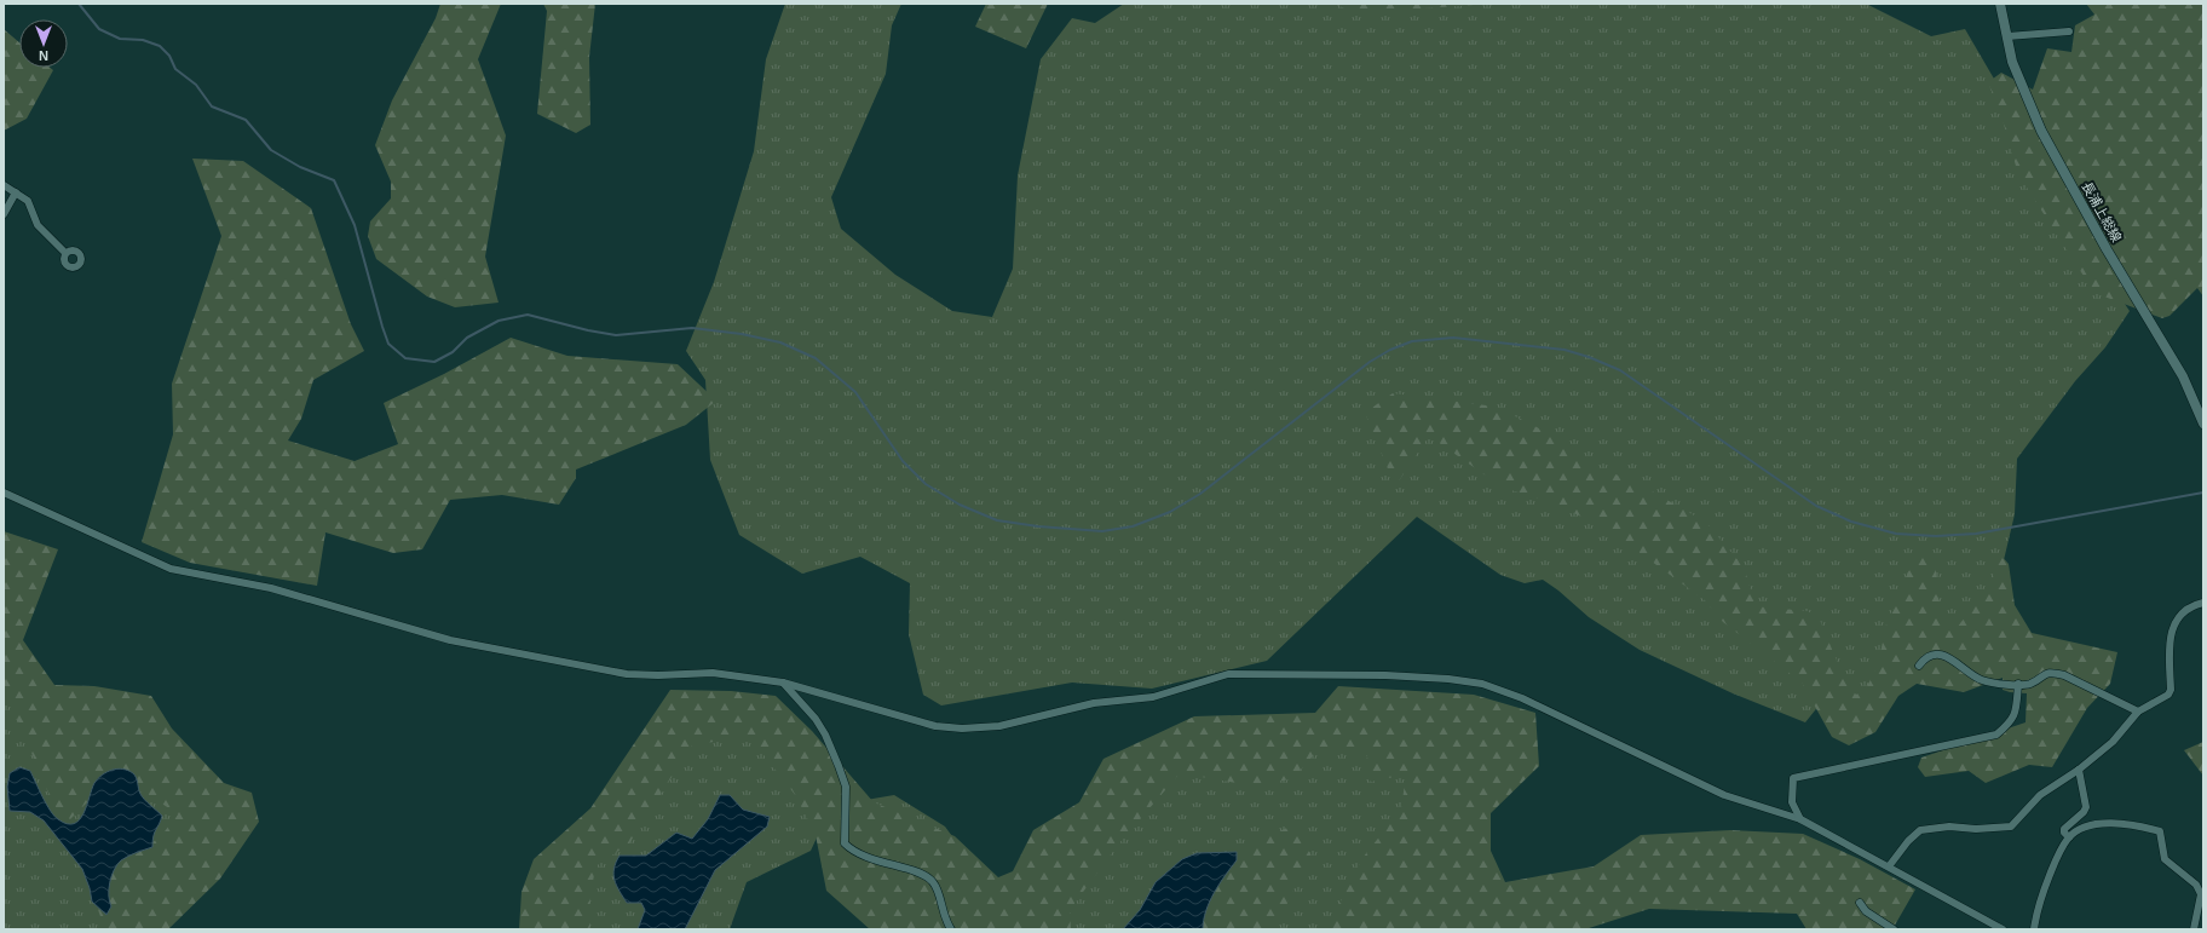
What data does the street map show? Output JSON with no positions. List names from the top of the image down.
{
  "streets": {
    "main road": ["長浦上総線"]
  },
  "north": "bottom"
}
